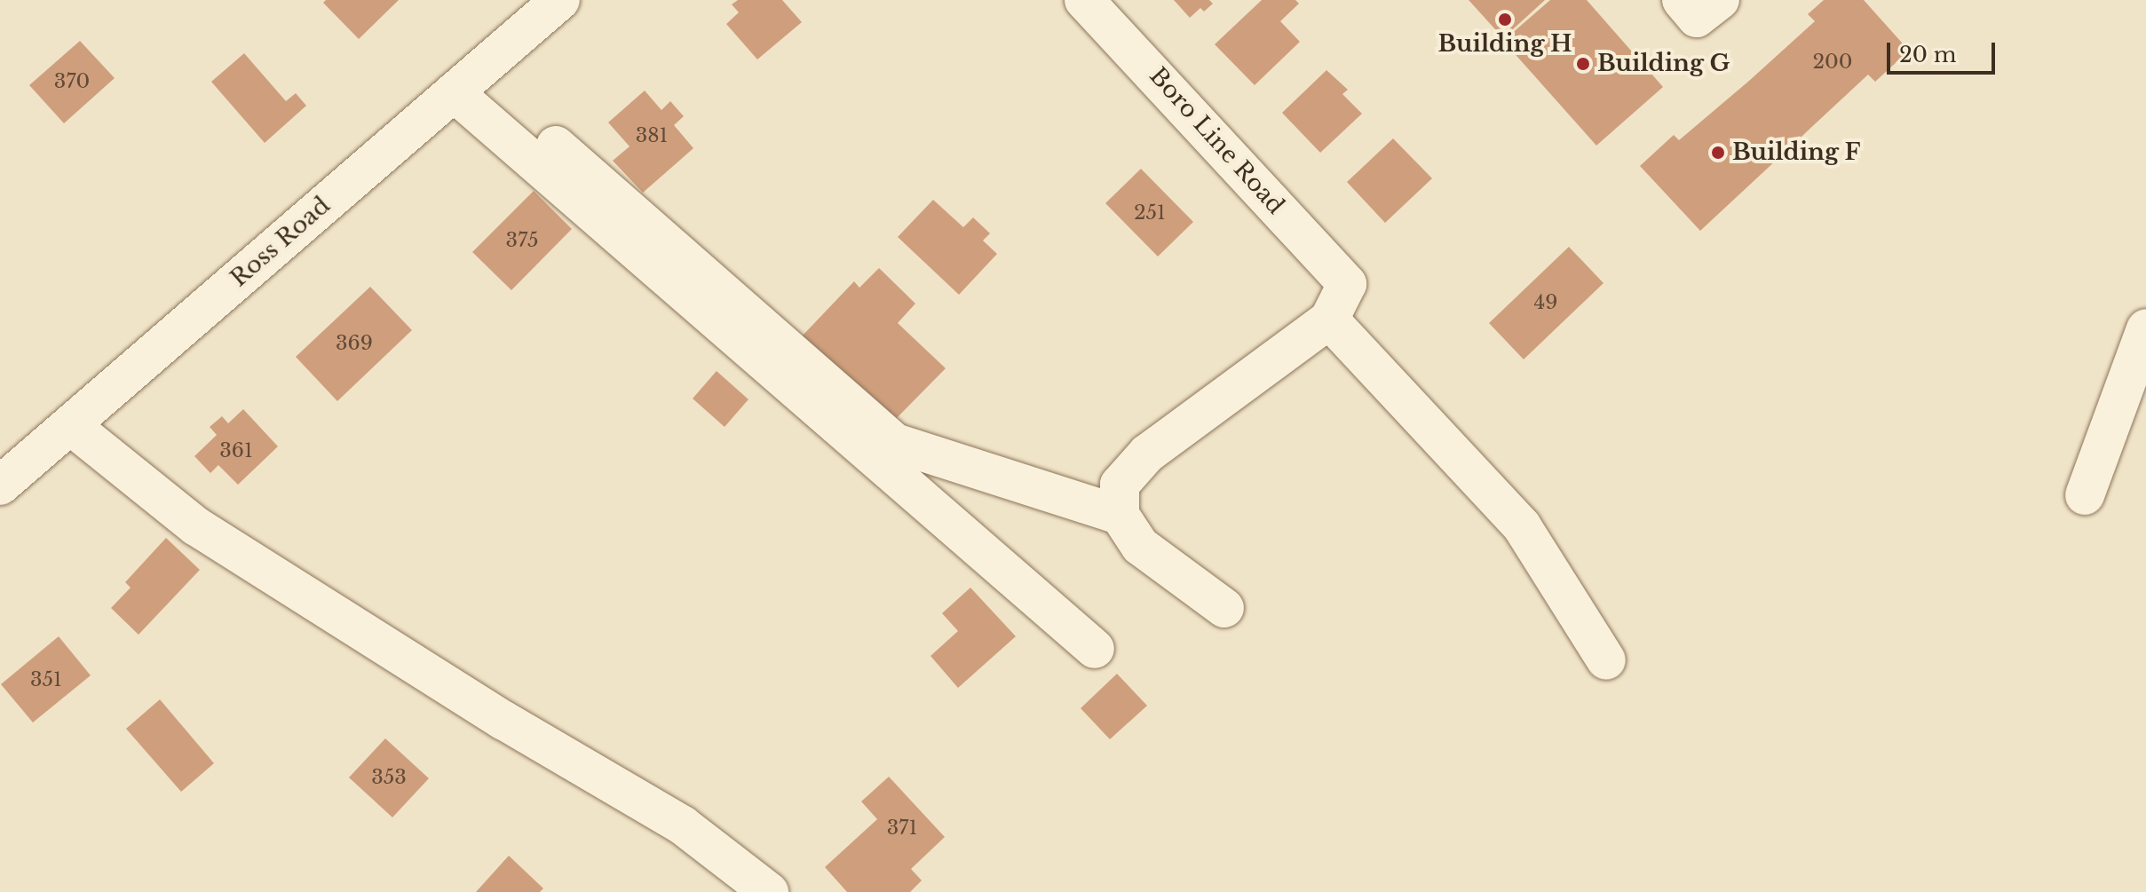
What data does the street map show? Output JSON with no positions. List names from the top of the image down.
{
  "streets": {
    "street": ["Boro Line Road", "Ross Road"]
  },
  "places": ["Building H", "Building G", "Building F"],
  "house_numbers": [
    "200",
    "370",
    "381",
    "251",
    "375",
    "49",
    "369",
    "361",
    "351",
    "353",
    "371"
  ],
  "scale_bar": "20 m"
}
